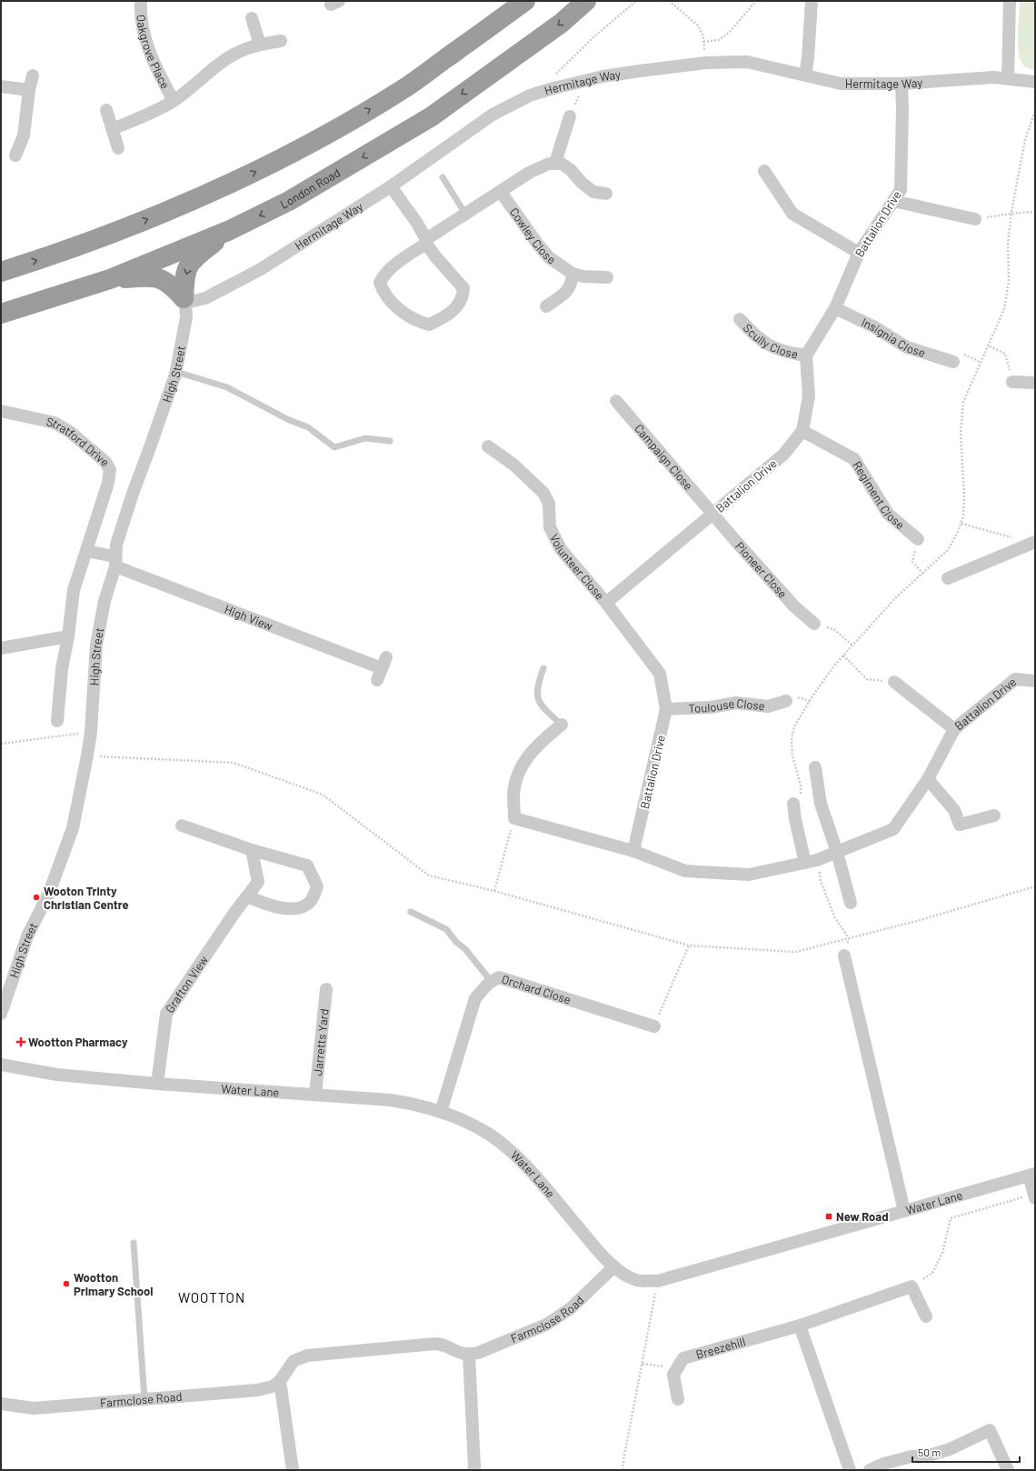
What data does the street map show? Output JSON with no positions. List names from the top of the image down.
{
  "streets": {
    "highway": ["London Road"],
    "street": [
      "Oakgrove Place",
      "Hermitage Way",
      "Battalion Drive",
      "Cowley Close",
      "Insignia Close",
      "Scully Close",
      "High Street",
      "Stratford Drive",
      "Campaign Close",
      "Regiment Close",
      "Volunteer Close",
      "Pioneer Close",
      "High View",
      "Toulouse Close",
      "Grafton View",
      "Orchard Close",
      "Jarretts Yard",
      "Water Lane",
      "Farmclose Road",
      "Breezehill"
    ]
  },
  "crossings": [
    ["Hermitage Way", "Battalion Drive"],
    ["Hermitage Way", "High Street"],
    ["Battalion Drive", "Insignia Close"],
    ["Battalion Drive", "Scully Close"],
    ["Battalion Drive", "Campaign Close"],
    ["Battalion Drive", "Regiment Close"],
    ["Battalion Drive", "Volunteer Close"],
    ["Battalion Drive", "Pioneer Close"],
    ["Battalion Drive", "Toulouse Close"],
    ["High Street", "High View"],
    ["Campaign Close", "Pioneer Close"],
    ["Grafton View", "Water Lane"],
    ["Orchard Close", "Water Lane"],
    ["Jarretts Yard", "Water Lane"],
    ["Water Lane", "Farmclose Road"]
  ],
  "districts": ["WOOTTON"],
  "places": {
    "other": ["Wooton Trinty Christian Centre", "Wootton Primary School"],
    "health": ["Wootton Pharmacy"],
    "transit": ["New Road"]
  },
  "scale_bar": "50 m"
}
